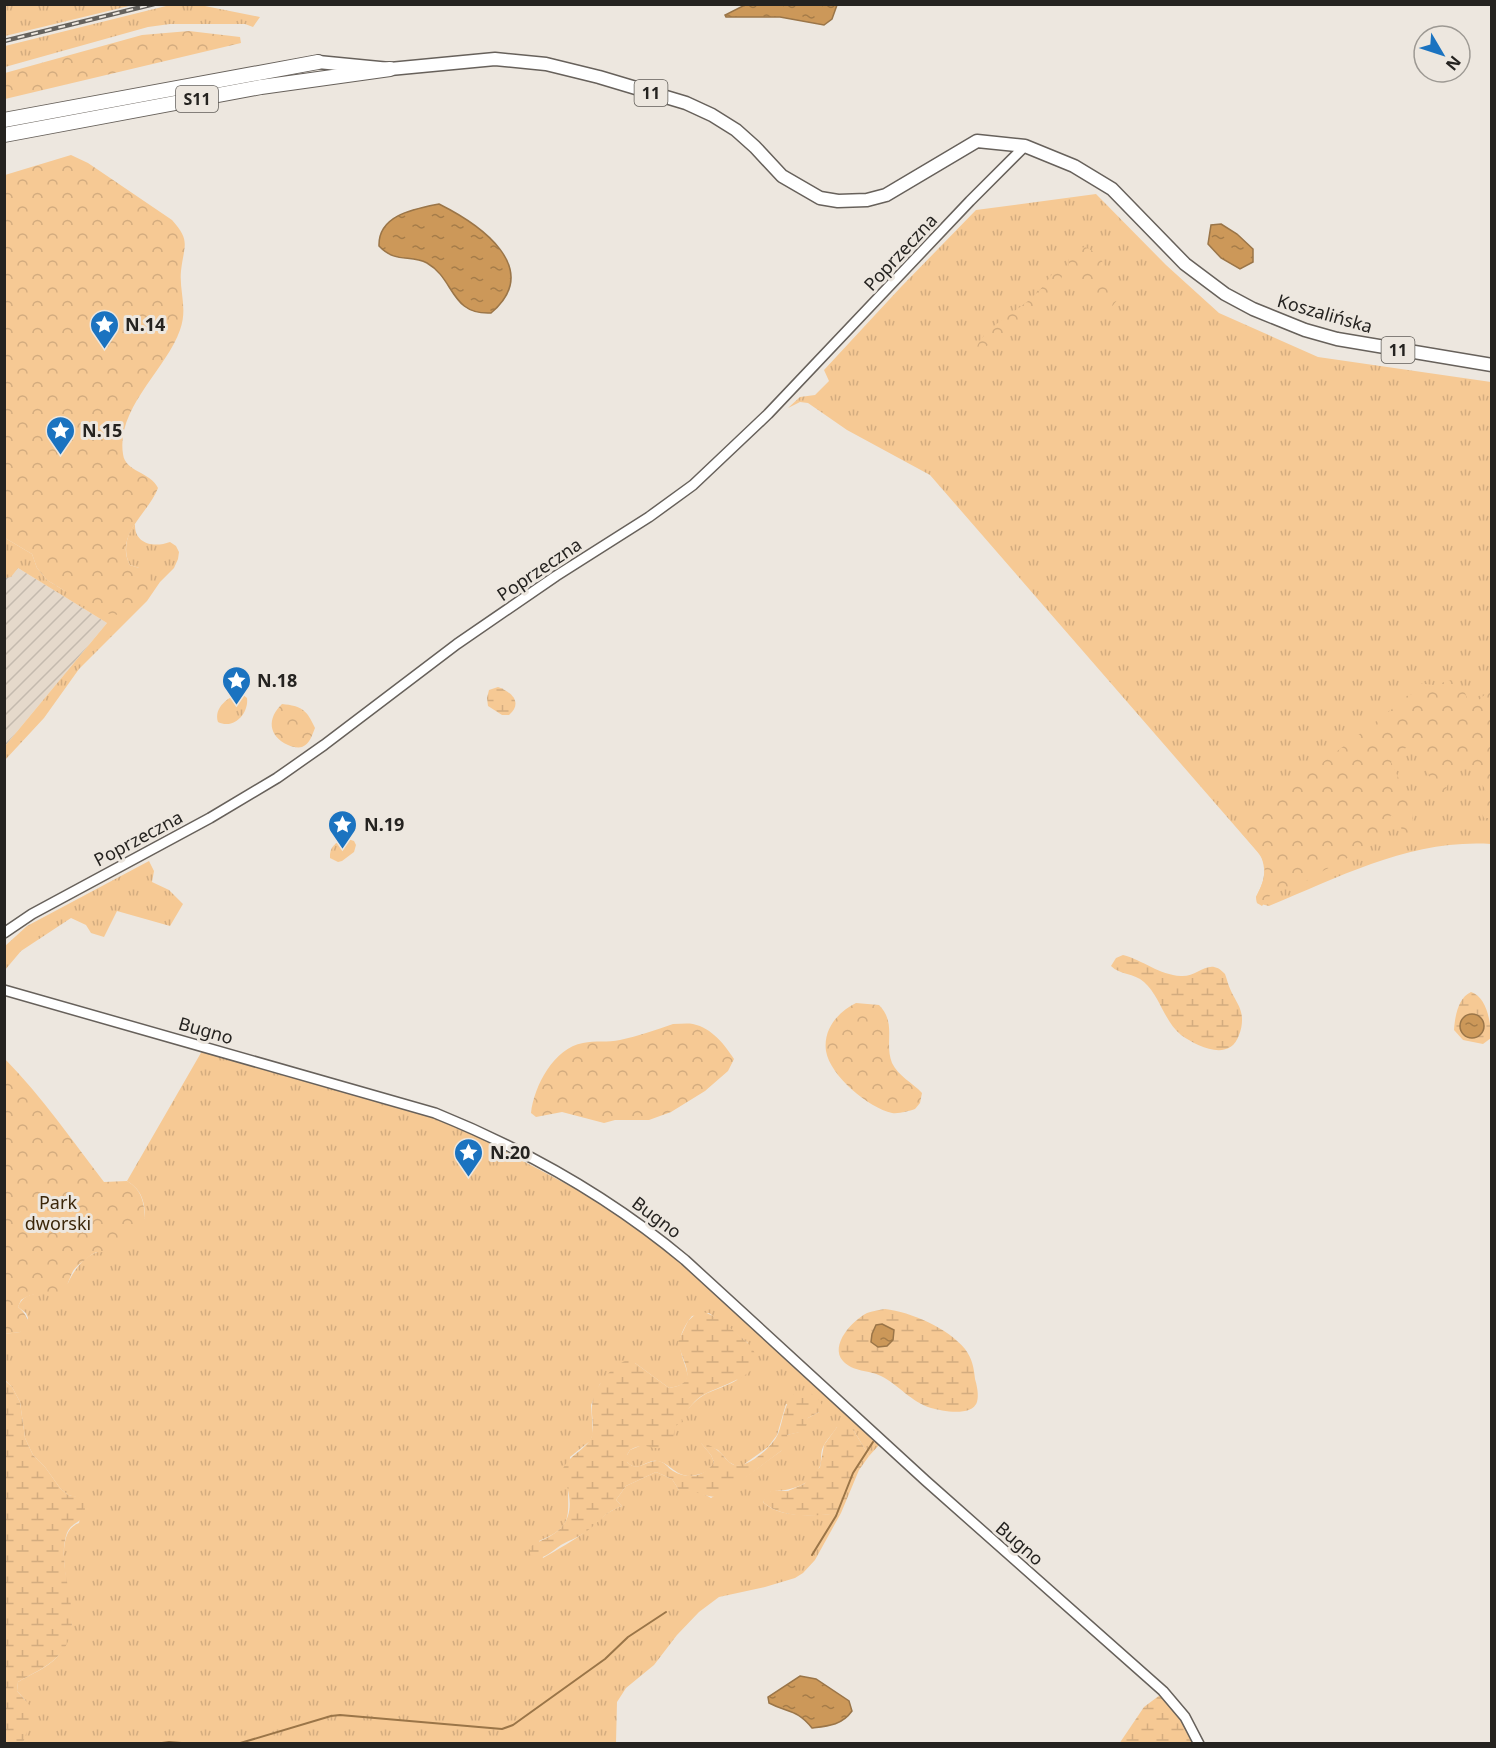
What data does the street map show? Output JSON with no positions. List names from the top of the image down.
{
  "streets": {
    "highway": ["11", "S11", "Koszalińska"],
    "street": ["Poprzeczna", "Bugno"]
  },
  "crossings": [
    ["11", "S11"],
    ["11", "Poprzeczna"],
    ["11", "Koszalińska"],
    ["Poprzeczna", "Koszalińska"]
  ],
  "parks": ["Park dworski"],
  "places": {
    "place": [
      "N.14",
      "N.15",
      "N.18",
      "N.19",
      "N.20"
    ]
  },
  "north": "bottom right"
}
